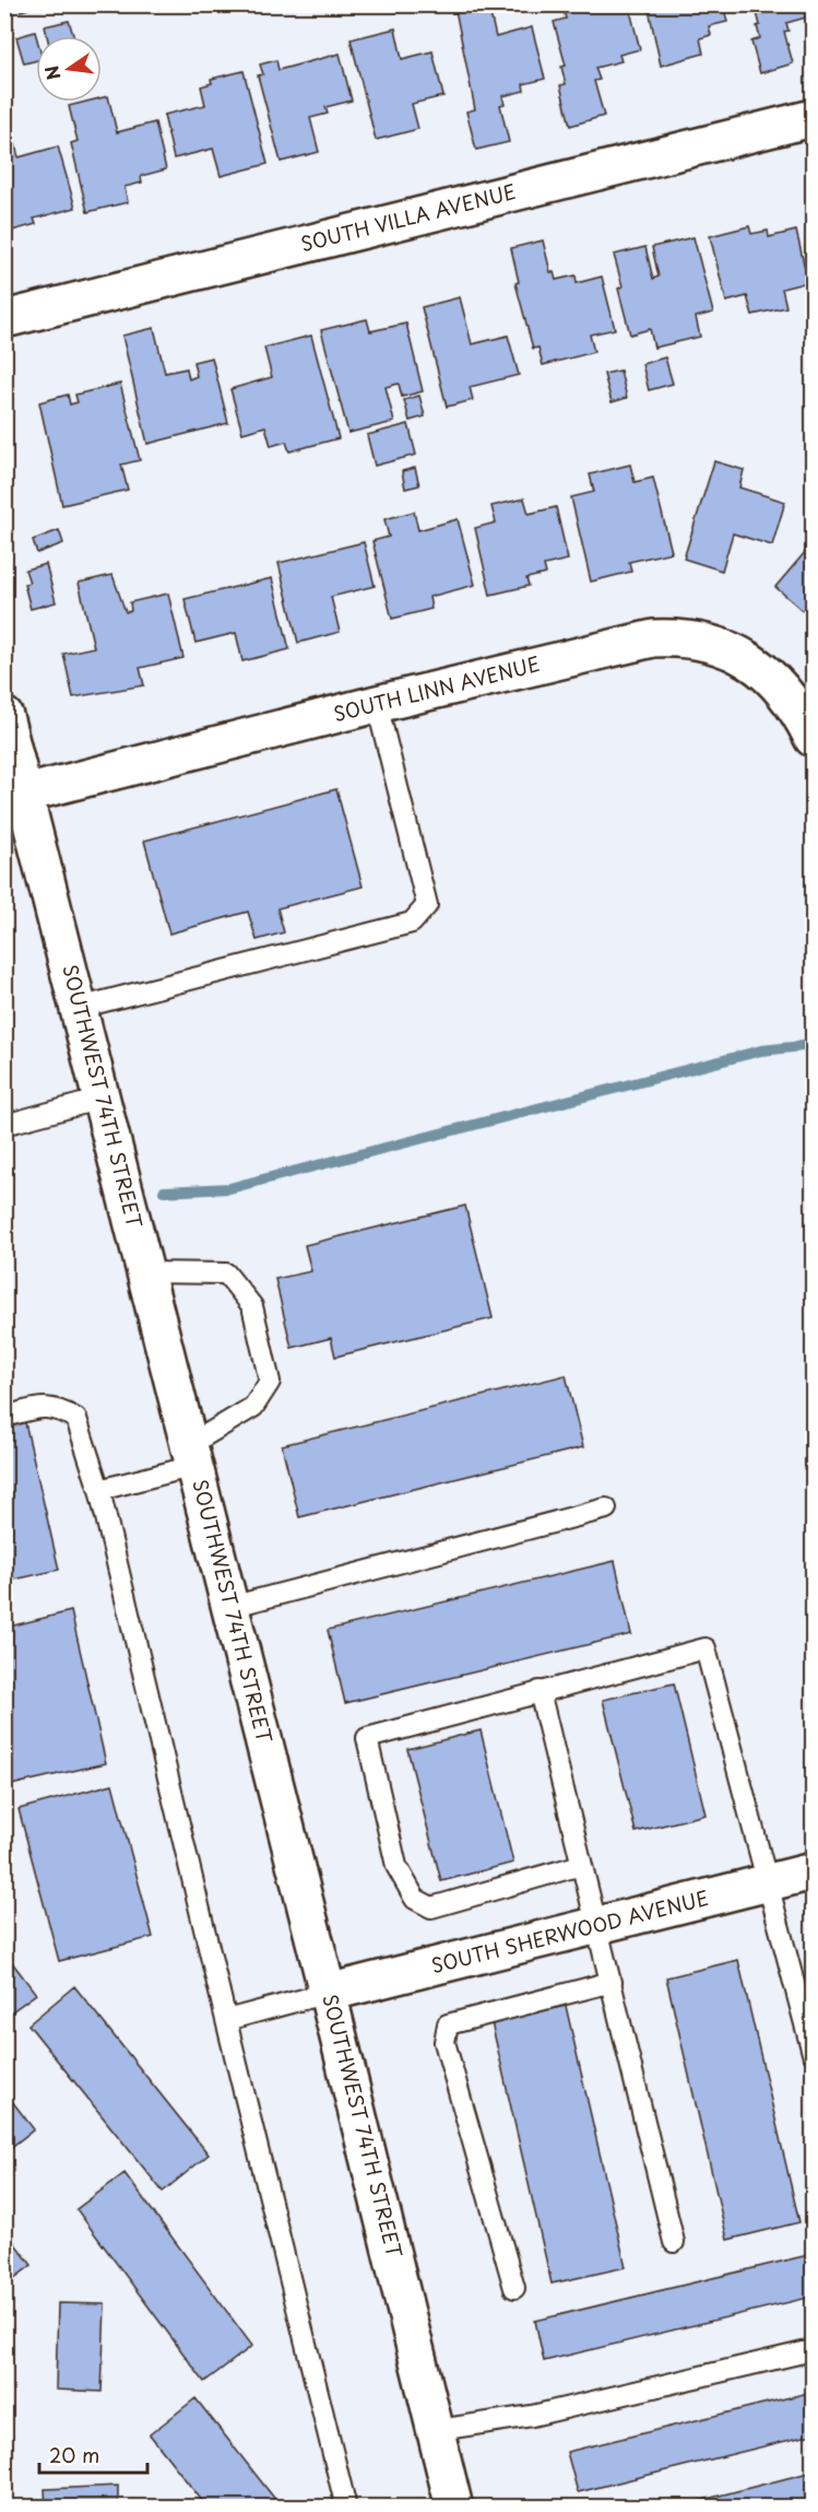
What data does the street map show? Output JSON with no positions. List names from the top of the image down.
{
  "streets": {
    "street": [
      "SOUTH VILLA AVENUE",
      "SOUTH LINN AVENUE",
      "SOUTHWEST 74TH STREET",
      "SOUTH SHERWOOD AVENUE"
    ]
  },
  "crossings": [
    ["SOUTH LINN AVENUE", "SOUTHWEST 74TH STREET"],
    ["SOUTHWEST 74TH STREET", "SOUTH SHERWOOD AVENUE"]
  ],
  "scale_bar": "20 m",
  "north": "left"
}
